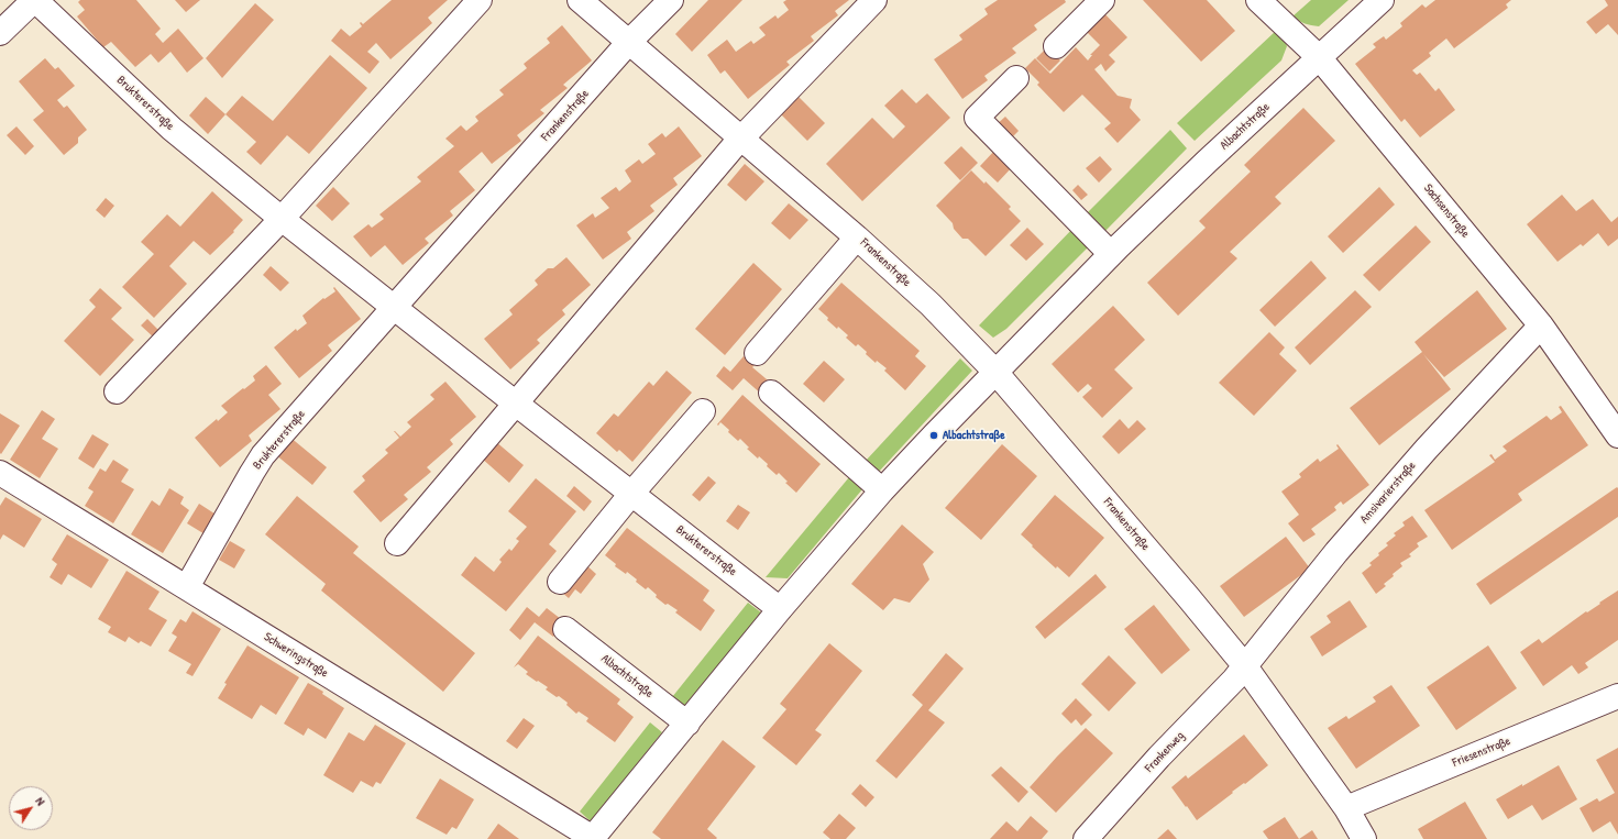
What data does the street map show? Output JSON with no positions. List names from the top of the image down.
{
  "streets": {
    "street": [
      "Bruktererstraße",
      "Frankenstraße",
      "Albachtstraße",
      "Sachsenstraße",
      "Amsivarierstraße",
      "Schweringstraße",
      "Frankenweg",
      "Friesenstraße"
    ]
  },
  "crossings": [
    ["Bruktererstraße", "Frankenstraße"],
    ["Bruktererstraße", "Albachtstraße"],
    ["Bruktererstraße", "Schweringstraße"],
    ["Frankenstraße", "Albachtstraße"],
    ["Frankenstraße", "Amsivarierstraße"],
    ["Frankenstraße", "Frankenweg"],
    ["Frankenstraße", "Friesenstraße"],
    ["Albachtstraße", "Sachsenstraße"],
    ["Albachtstraße", "Schweringstraße"],
    ["Sachsenstraße", "Amsivarierstraße"],
    ["Amsivarierstraße", "Frankenweg"]
  ],
  "places": ["Albachtstraße"],
  "north": "top right"
}
